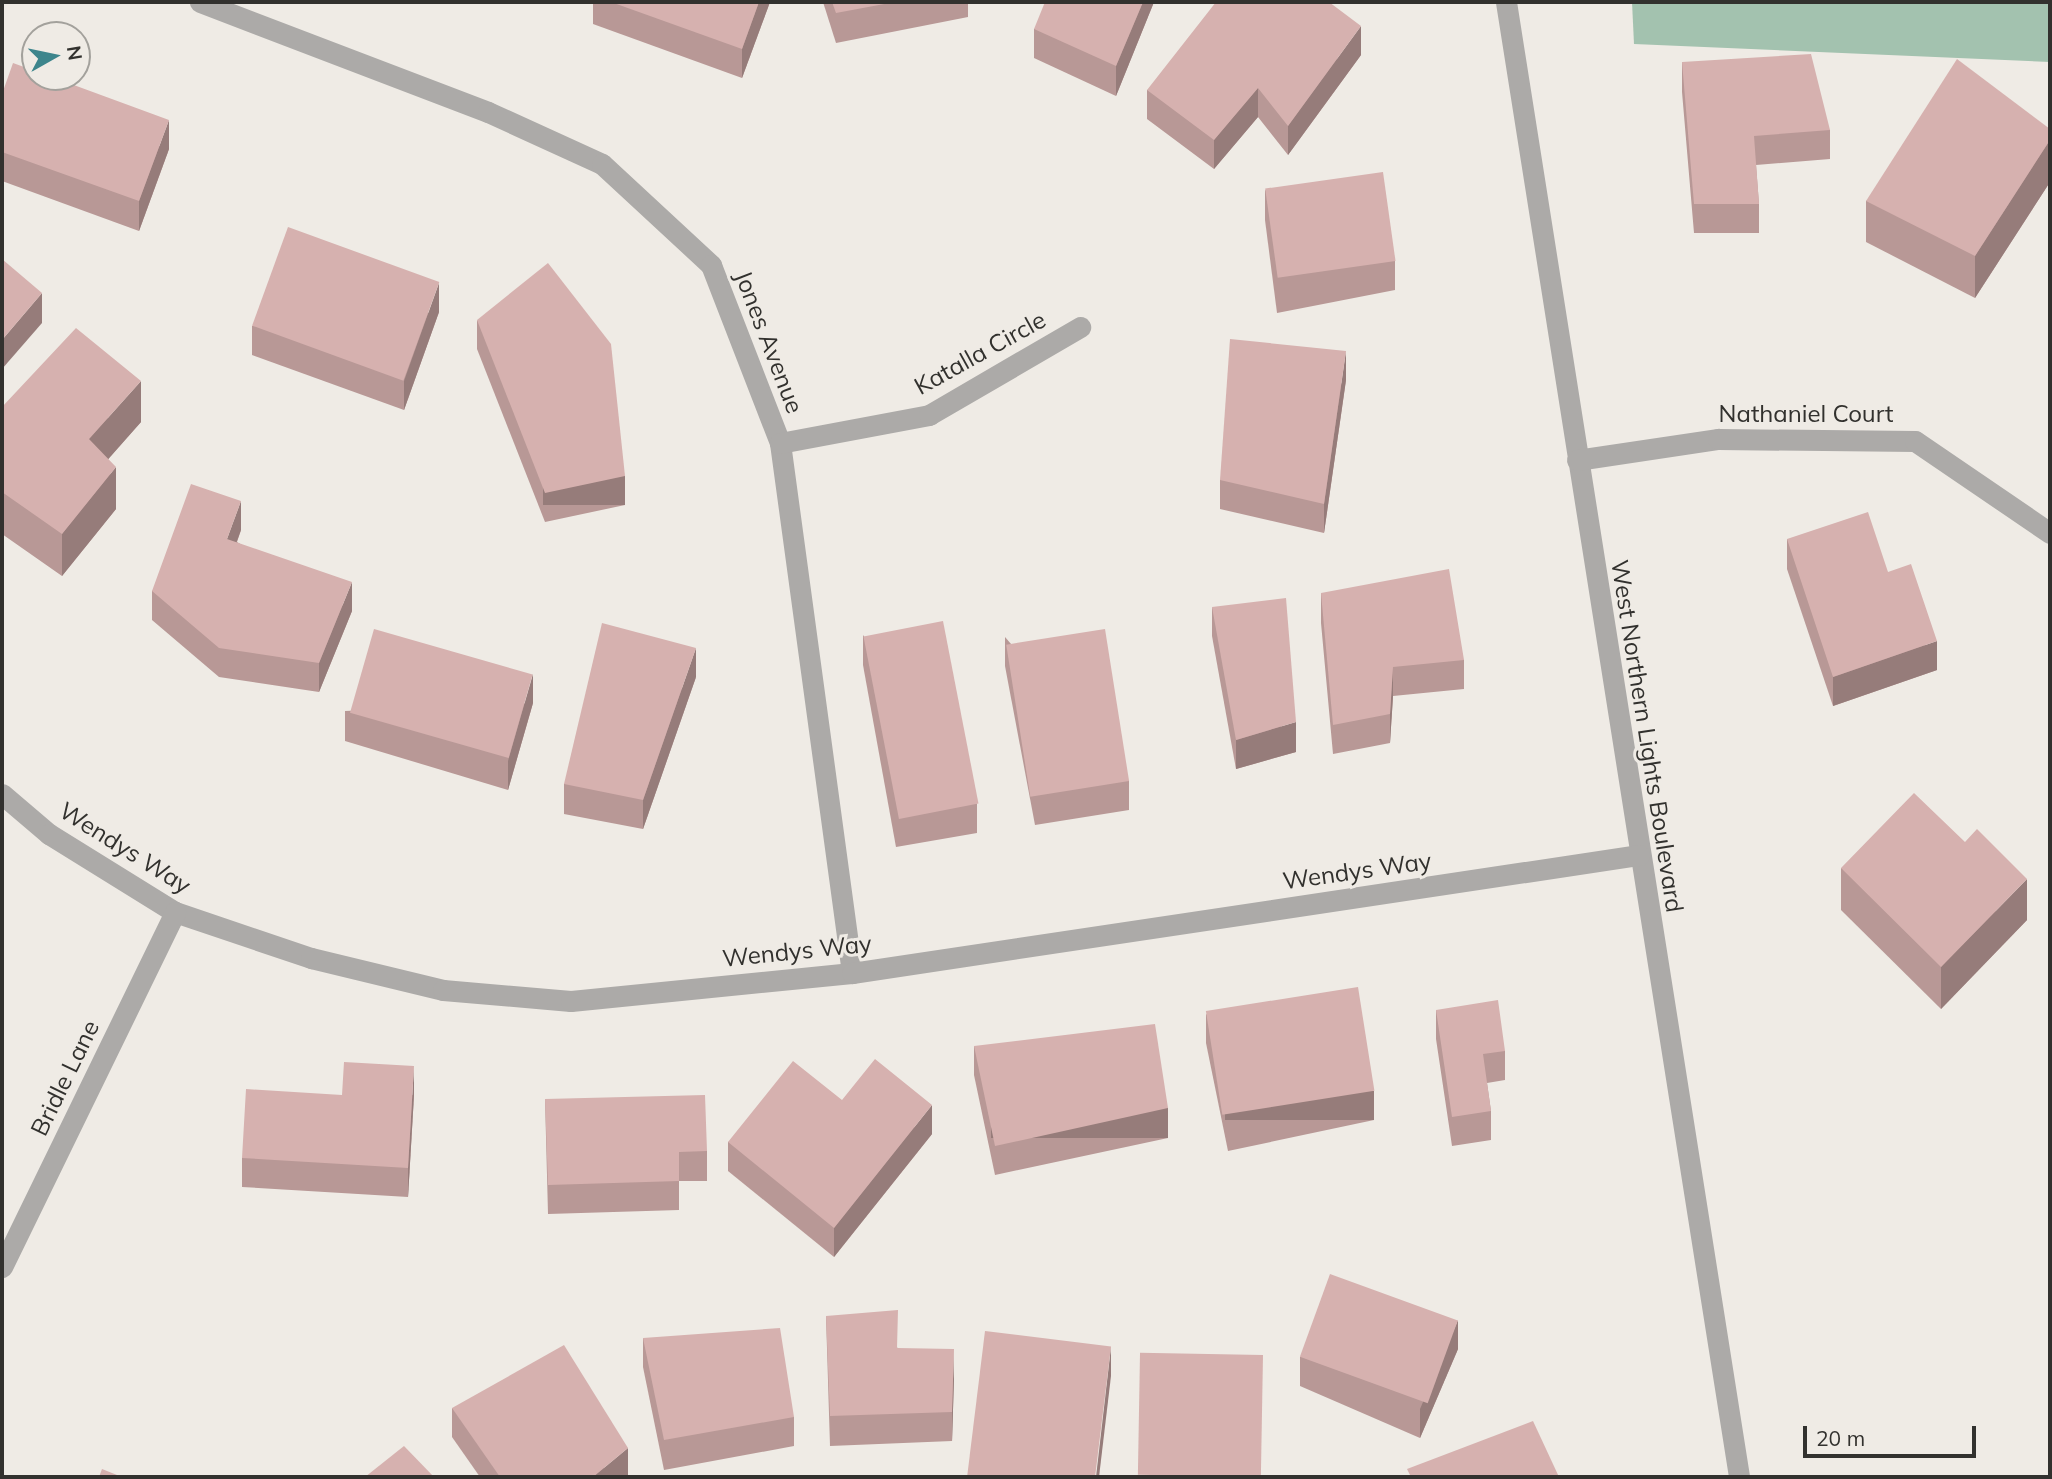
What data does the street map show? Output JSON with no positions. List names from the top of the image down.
{
  "streets": {
    "street": [
      "Jones Avenue",
      "Katalla Circle",
      "Nathaniel Court",
      "West Northern Lights Boulevard",
      "Wendys Way",
      "Bridle Lane"
    ]
  },
  "crossings": [
    ["Jones Avenue", "Katalla Circle"],
    ["Jones Avenue", "Wendys Way"],
    ["Nathaniel Court", "West Northern Lights Boulevard"],
    ["West Northern Lights Boulevard", "Wendys Way"],
    ["Wendys Way", "Bridle Lane"]
  ],
  "scale_bar": "20 m",
  "north": "right"
}
